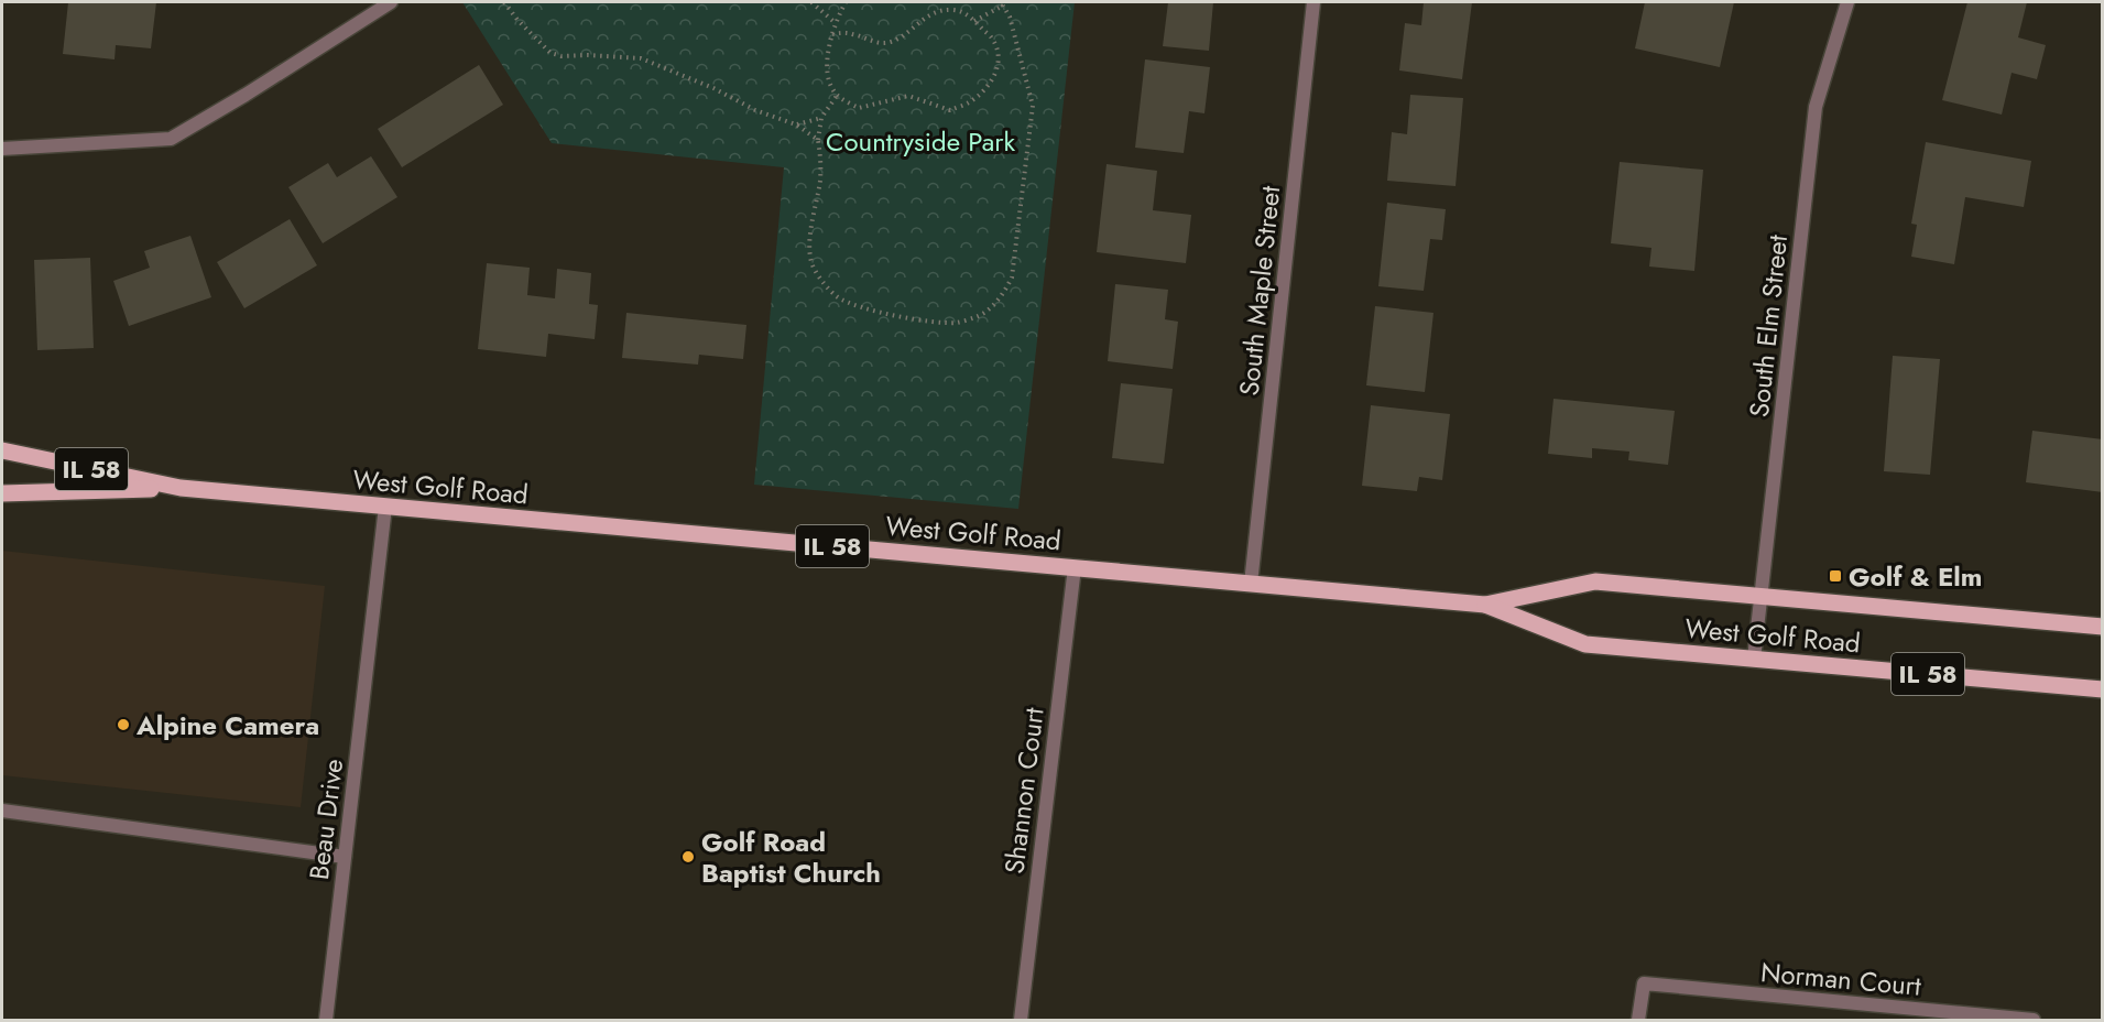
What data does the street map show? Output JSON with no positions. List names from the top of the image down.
{
  "streets": {
    "main road": ["IL 58", "West Golf Road"],
    "street": [
      "South Maple Street",
      "South Elm Street",
      "Shannon Court",
      "Beau Drive",
      "Norman Court"
    ]
  },
  "crossings": [
    ["South Maple Street", "West Golf Road"],
    ["South Elm Street", "West Golf Road"],
    ["West Golf Road", "Shannon Court"],
    ["West Golf Road", "Beau Drive"]
  ],
  "parks": ["Countryside Park"],
  "places": {
    "transit": ["Golf & Elm"],
    "other": ["Alpine Camera", "Golf Road Baptist Church"]
  }
}
